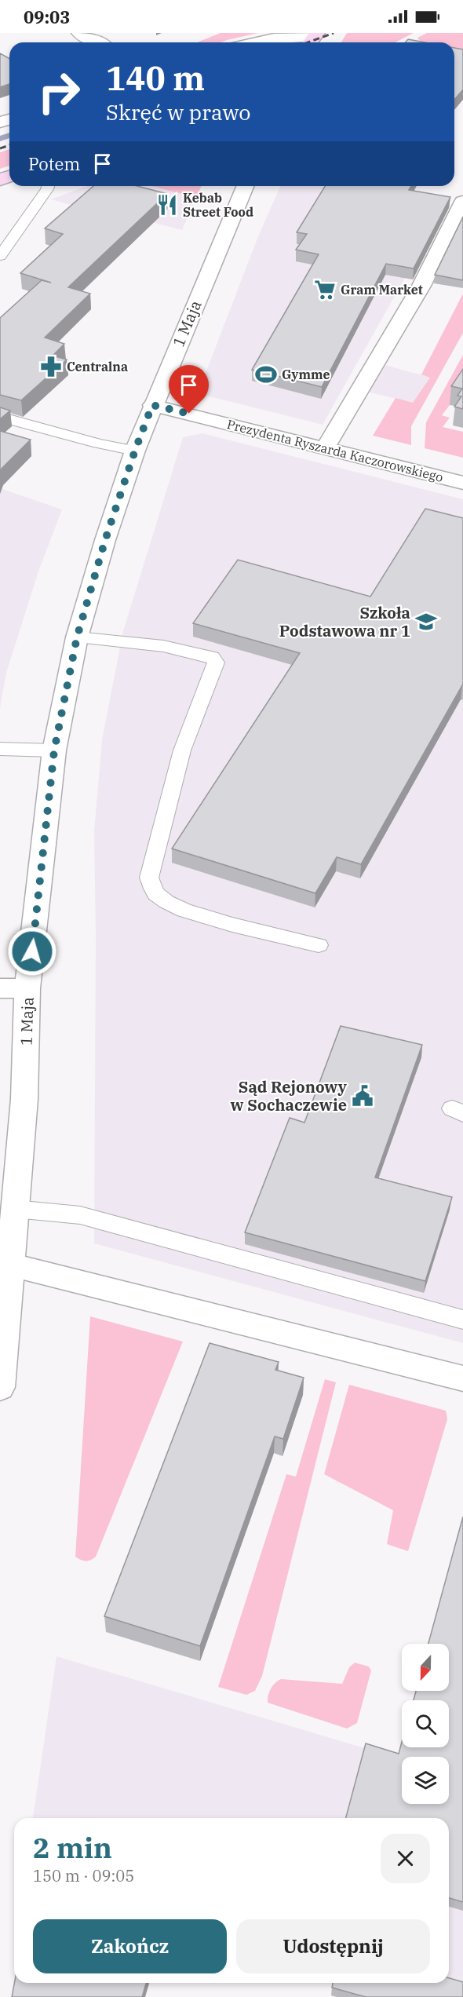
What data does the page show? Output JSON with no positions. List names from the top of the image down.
{
  "streets": {
    "street": ["1 Maja", "Prezydenta Ryszarda Kaczorowskiego"]
  },
  "crossings": [
    ["1 Maja", "Prezydenta Ryszarda Kaczorowskiego"]
  ],
  "places": {
    "restaurant": ["Kebab Street Food"],
    "supermarket": ["Gram Market"],
    "pharmacy": ["Centralna"],
    "sports": ["Gymme"],
    "school or university": ["Szkoła Podstawowa nr 1"],
    "public building": ["Sąd Rejonowy w Sochaczewie"]
  },
  "north": "bottom",
  "page": {
    "status": "09:03",
    "turn": ["140 m", "Skręć w prawo"],
    "then": "Potem",
    "heading": ["2 min", "150 m · 09:05"],
    "buttons": ["Zakończ", "Udostępnij"]
  }
}
